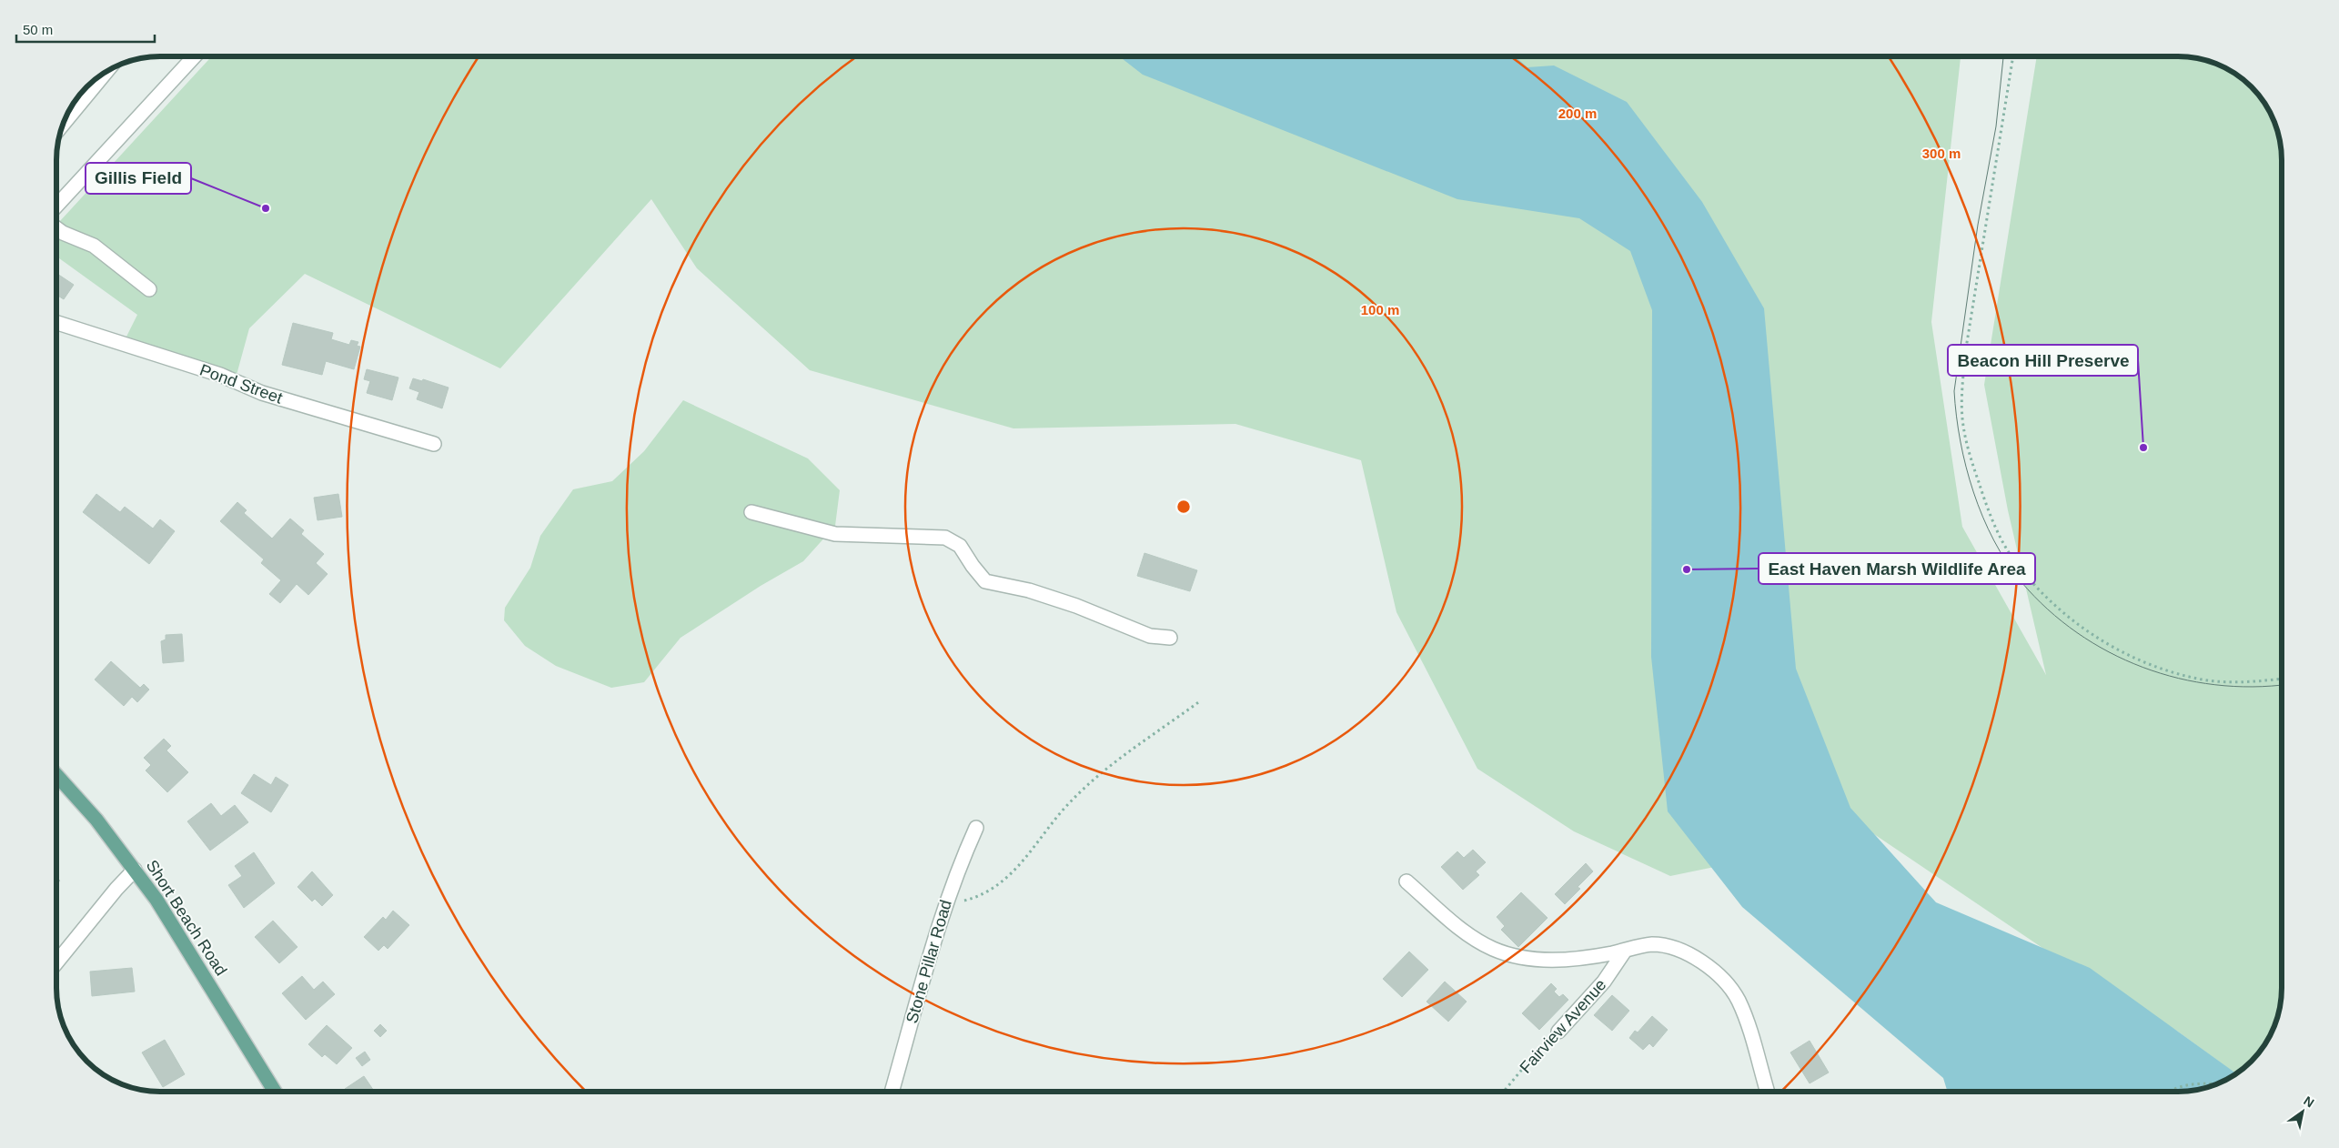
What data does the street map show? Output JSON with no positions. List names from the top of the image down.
{
  "streets": {
    "main road": ["Short Beach Road"],
    "street": ["Pond Street", "Stone Pillar Road", "Fairview Avenue"]
  },
  "places": ["Gillis Field", "Beacon Hill Preserve", "East Haven Marsh Wildlife Area"],
  "scale_bar": "50 m",
  "north": "top right",
  "rings": ["200 m", "300 m", "100 m"]
}
